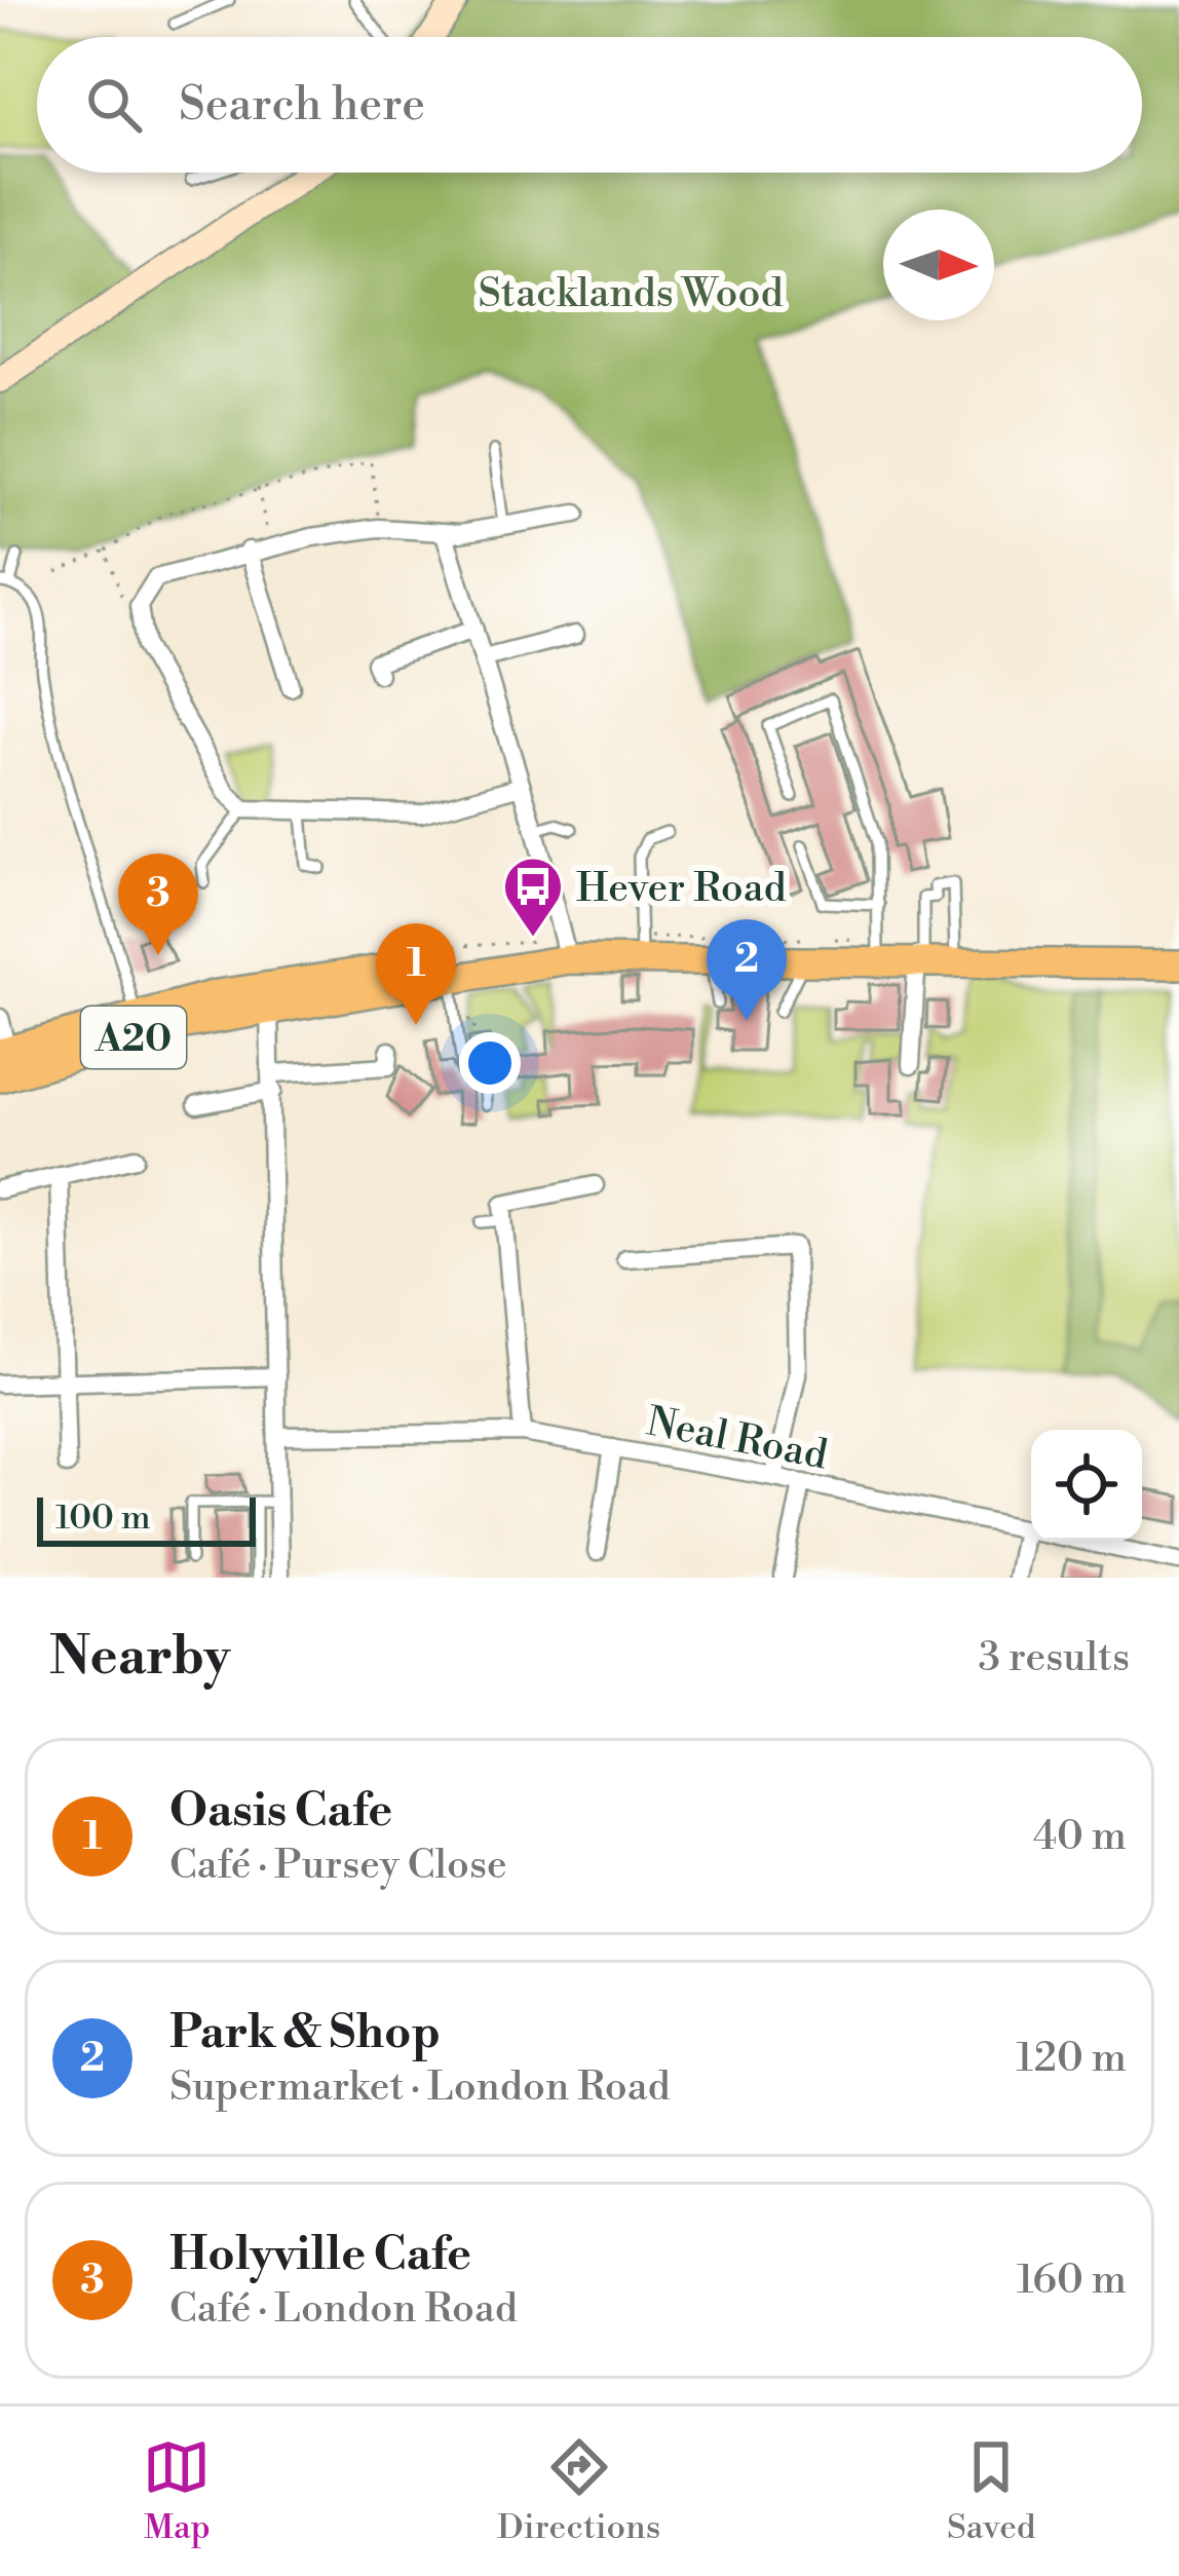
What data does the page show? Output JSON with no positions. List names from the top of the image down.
{
  "streets": {
    "main road": ["A20"],
    "street": ["Neal Road"]
  },
  "parks": ["Stacklands Wood"],
  "places": {
    "bus stop": ["Hever Road"]
  },
  "scale_bar": "100 m",
  "north": "right",
  "page": {
    "search": "Search here",
    "pins": ["3", "2", "1"],
    "scale": "100 m",
    "heading": ["Nearby", "3 results"],
    "list": [
      {
        "mark": "1",
        "name": "Oasis Cafe",
        "note": "Café · Pursey Close",
        "value": "40 m"
      },
      {
        "mark": "2",
        "name": "Park & Shop",
        "note": "Supermarket · London Road",
        "value": "120 m"
      },
      {
        "mark": "3",
        "name": "Holyville Cafe",
        "note": "Café · London Road",
        "value": "160 m"
      }
    ],
    "nav": ["Map", "Directions", "Saved"]
  }
}
